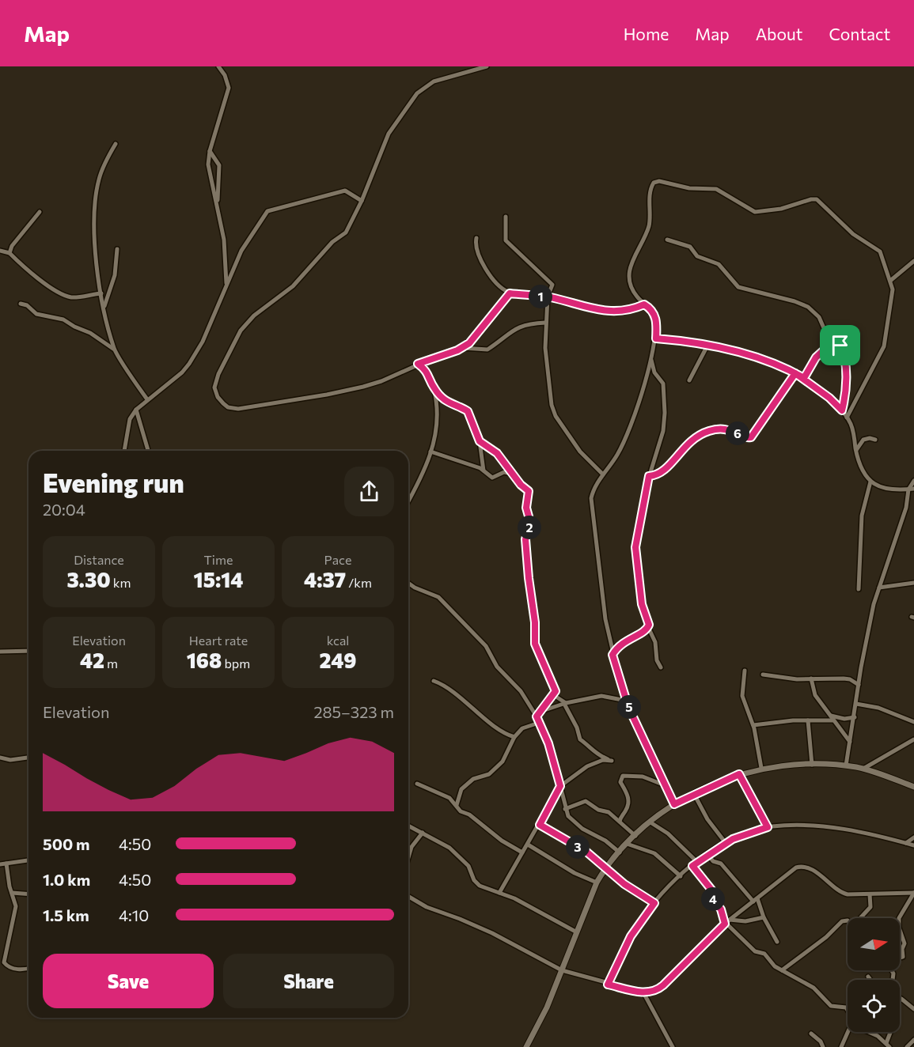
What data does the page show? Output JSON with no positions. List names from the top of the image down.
{
  "north": "right",
  "page": {
    "header": "Map",
    "nav": [
      "Home",
      "Map",
      "About",
      "Contact"
    ],
    "pins": [
      "1",
      "6",
      "2",
      "5",
      "3",
      "4"
    ],
    "heading": ["Evening run", "20:04"],
    "stats": [
      ["Distance", "3.30 km"],
      ["Time", "15:14"],
      ["Pace", "4:37 /km"],
      ["Elevation", "42 m"],
      ["Heart rate", "168 bpm"],
      ["kcal", "249"]
    ],
    "chart": ["Elevation", "285–323 m"],
    "list": [
      {
        "name": "500 m",
        "note": "4:50"
      },
      {
        "name": "1.0 km",
        "note": "4:50"
      },
      {
        "name": "1.5 km",
        "note": "4:10"
      }
    ],
    "buttons": ["Save", "Share"]
  }
}
